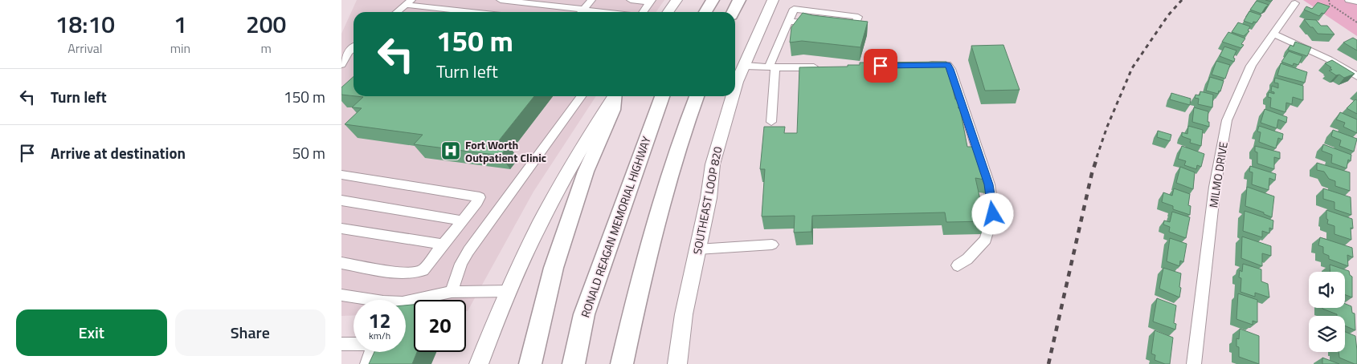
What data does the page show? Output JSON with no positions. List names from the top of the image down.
{
  "streets": {
    "highway": ["RONALD REAGAN MEMORIAL HIGHWAY"],
    "main road": ["SOUTHEAST LOOP 820"],
    "street": ["MILMO DRIVE"]
  },
  "places": {
    "hospital": ["Fort Worth Outpatient Clinic"]
  },
  "page": {
    "eta": [
      "18:10",
      "Arrival",
      "1",
      "min",
      "200",
      "m"
    ],
    "turn": ["150 m", "Turn left"],
    "list": [
      {
        "name": "Turn left",
        "value": "150 m"
      },
      {
        "name": "Arrive at destination",
        "value": "50 m"
      }
    ],
    "speed": "12 km/h",
    "limit": "20",
    "buttons": ["Exit", "Share"]
  }
}
